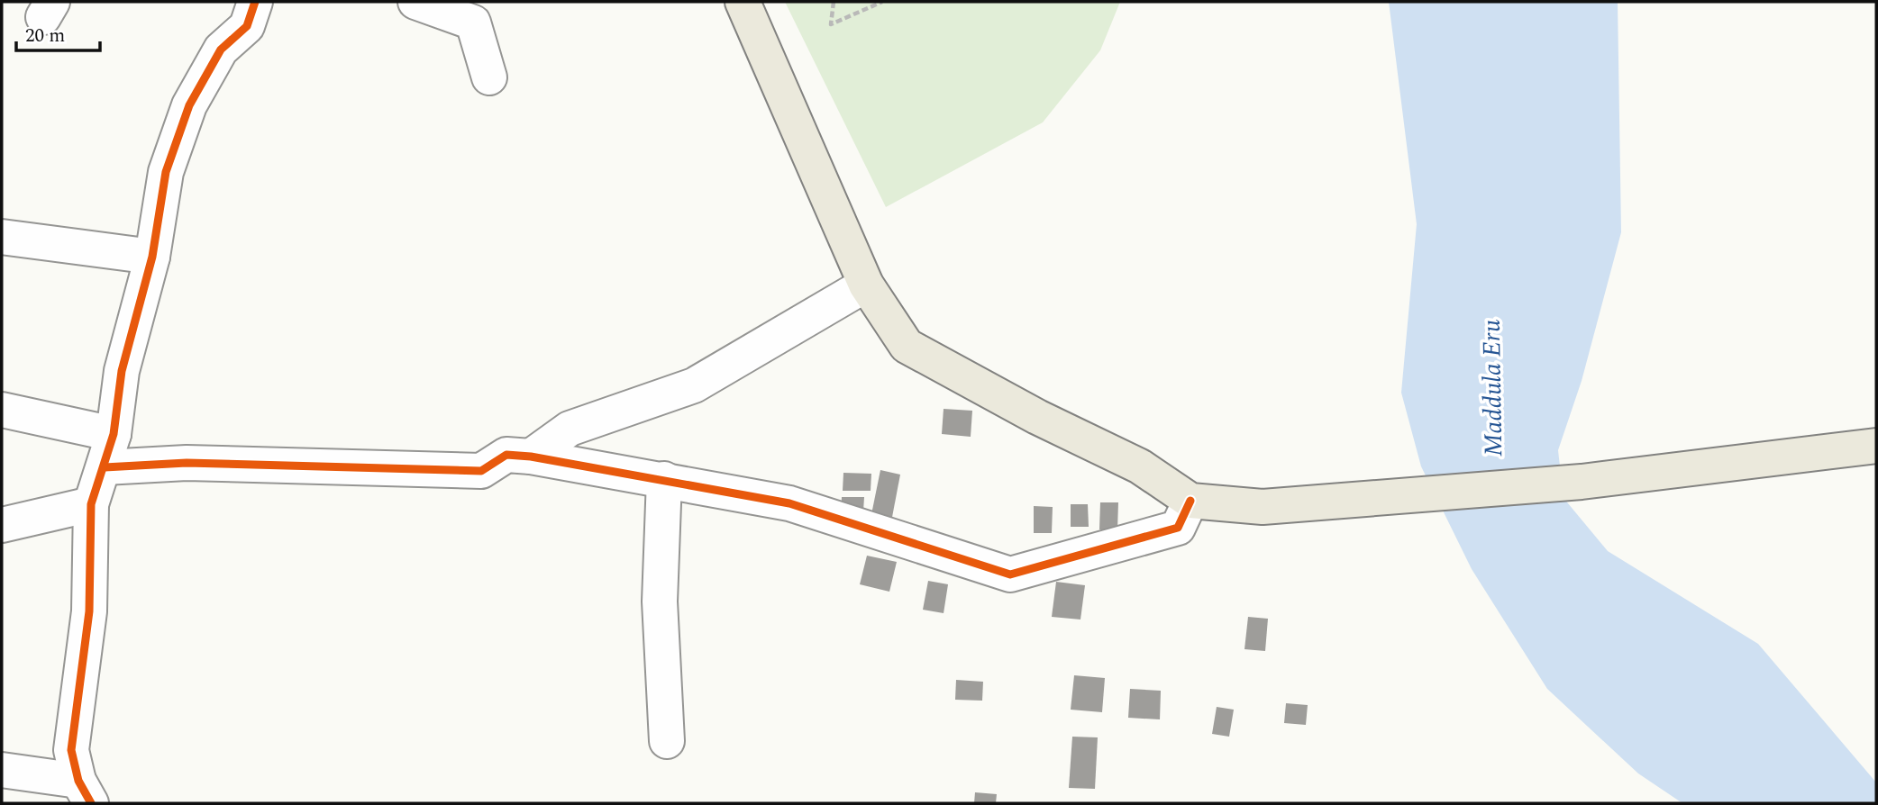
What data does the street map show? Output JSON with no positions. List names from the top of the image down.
{
  "water": ["Maddula Eru"],
  "scale_bar": "20 m"
}
